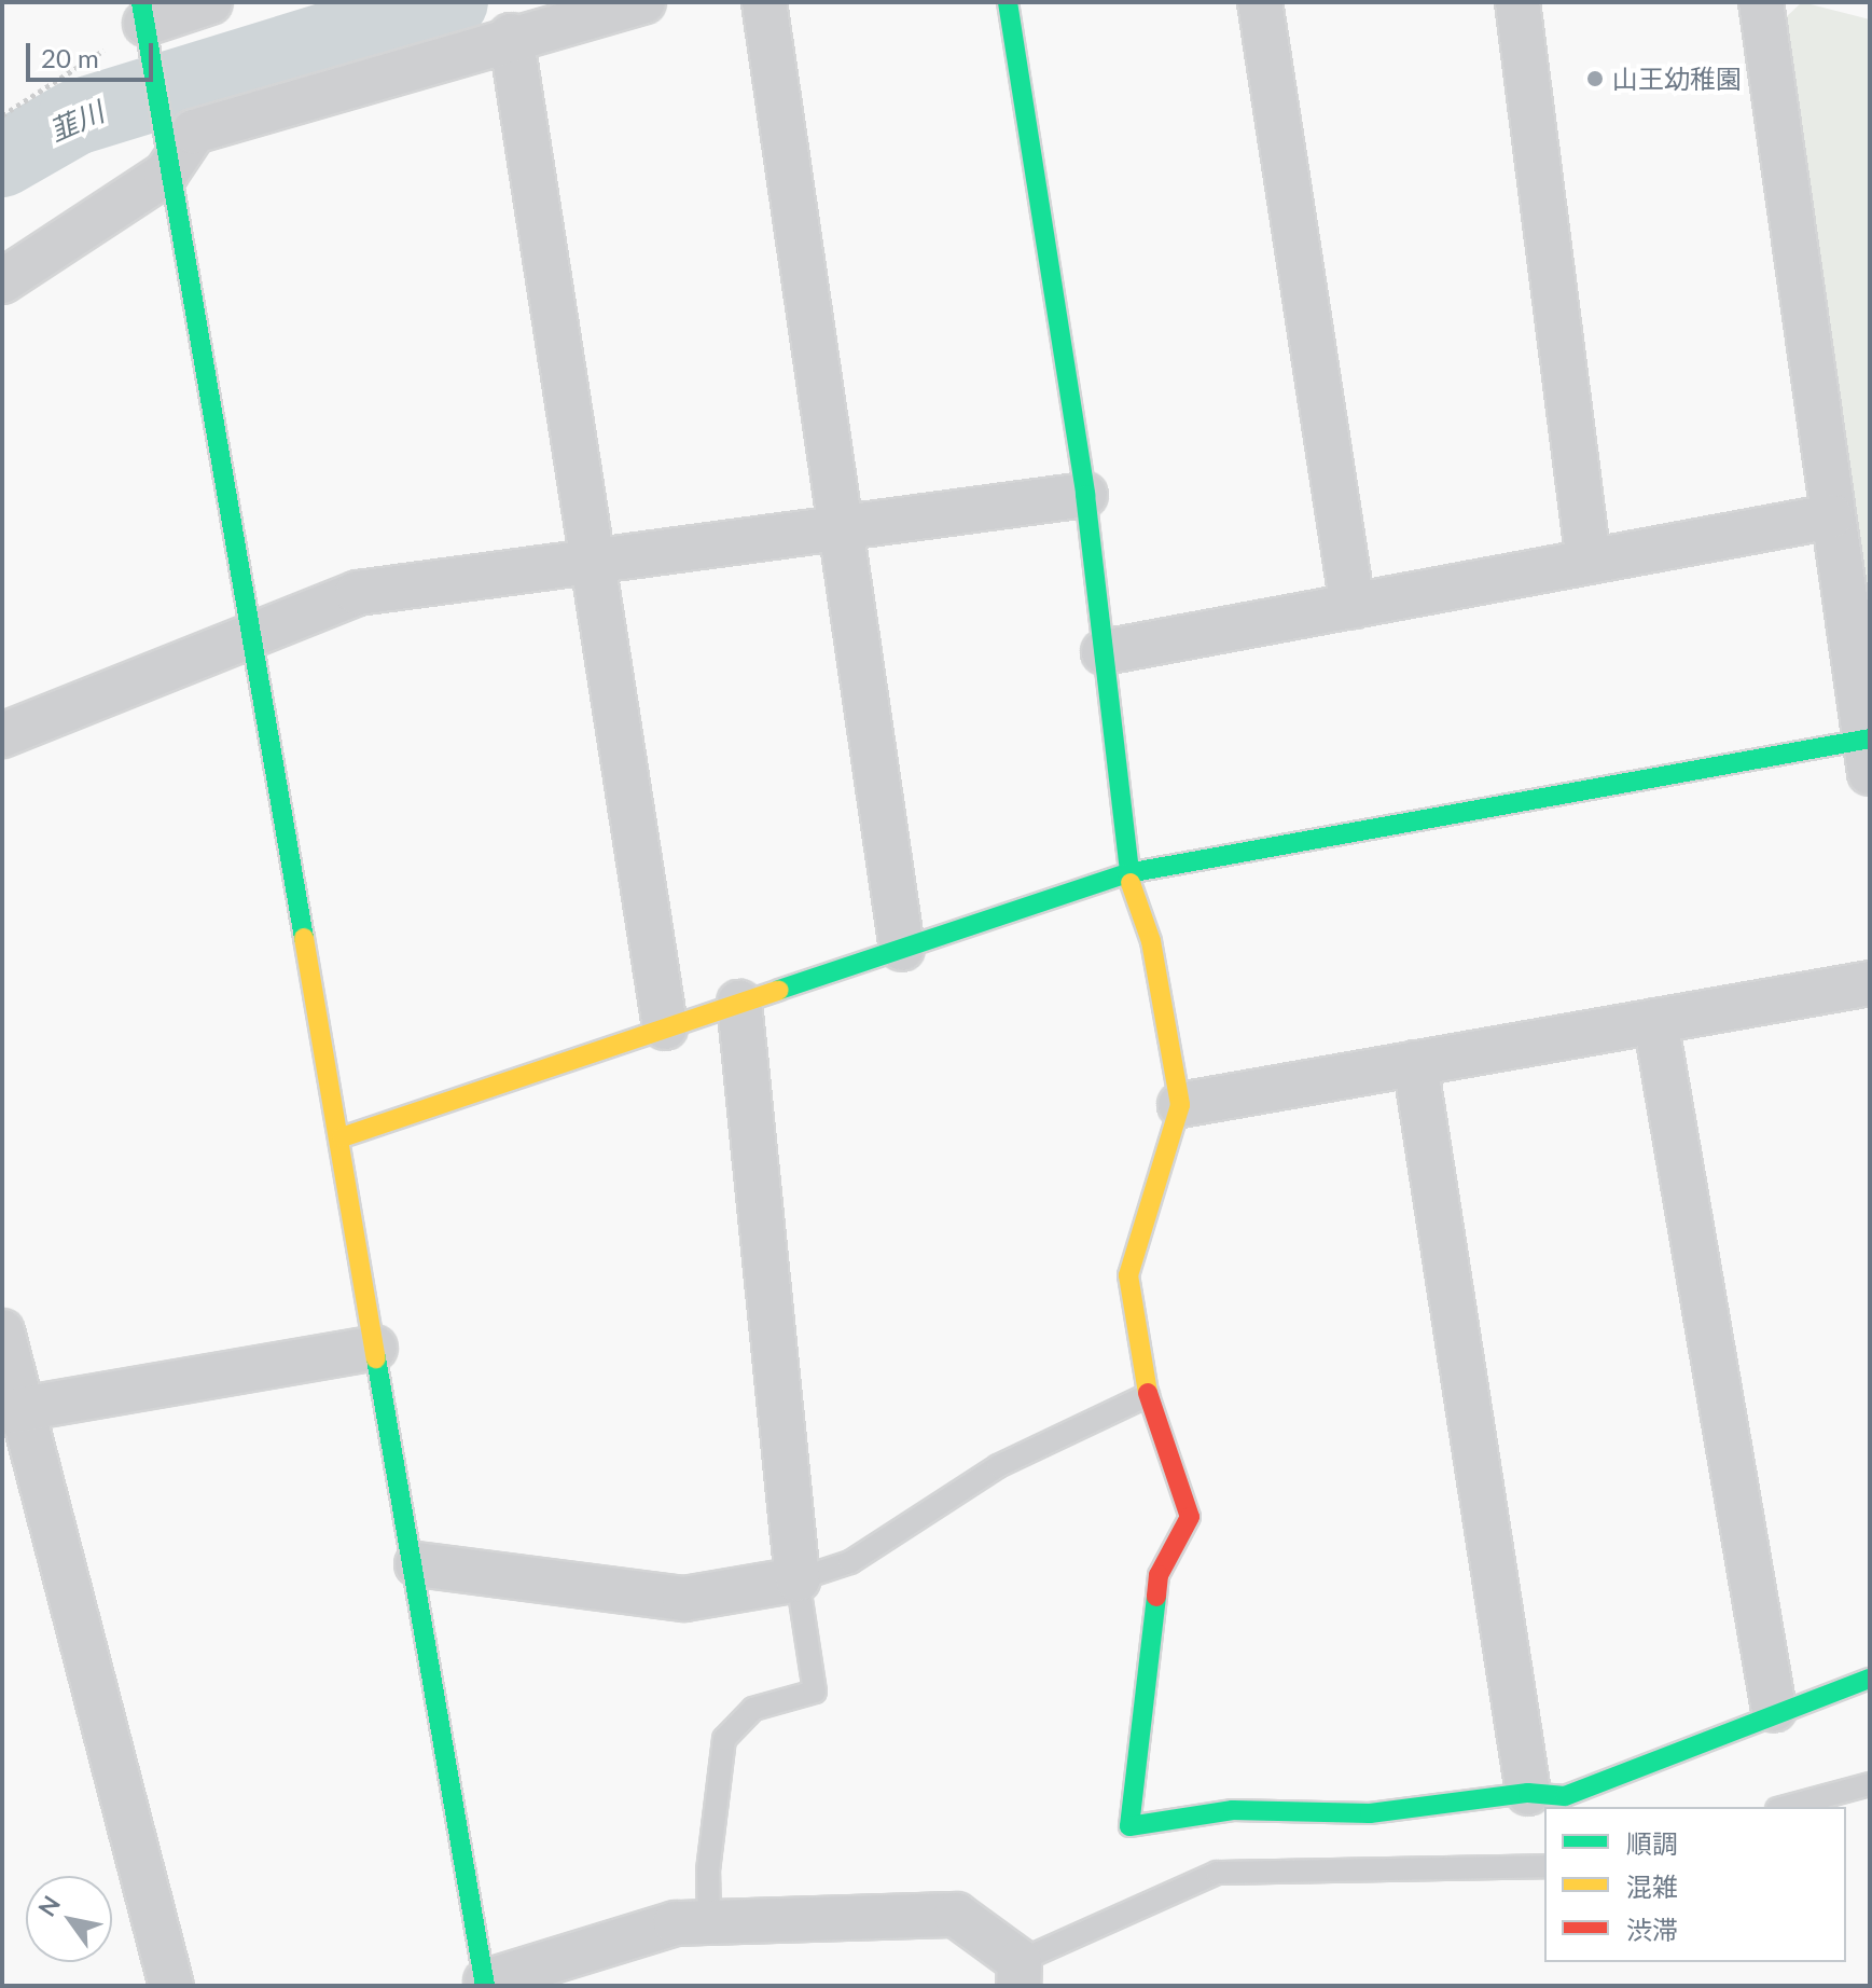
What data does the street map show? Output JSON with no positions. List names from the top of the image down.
{
  "water": ["韮川"],
  "places": ["山王幼稚園"],
  "legend": ["順調", "混雑", "渋滞"],
  "scale_bar": "20 m",
  "north": "top left"
}
